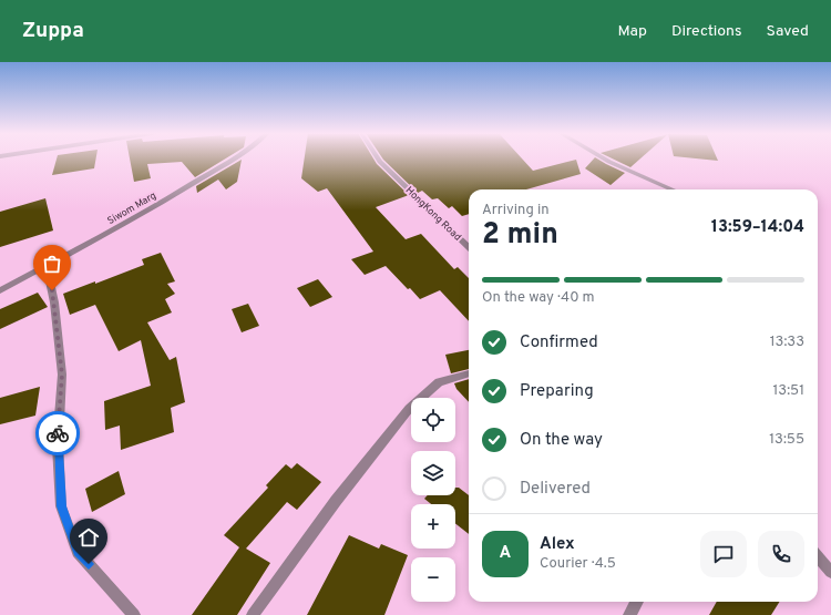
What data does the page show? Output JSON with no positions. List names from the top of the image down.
{
  "streets": {
    "street": ["Siwom Marg", "HongKong Road"]
  },
  "page": {
    "header": "Zuppa",
    "nav": ["Map", "Directions", "Saved"],
    "heading": ["2 min", "Arriving in", "13:59–14:04"],
    "panel": ["Alex", "Courier · 4.5"],
    "bar": "On the way · 40 m",
    "list": [
      ["Confirmed", "13:33"],
      ["Preparing", "13:51"],
      ["On the way", "13:55"],
      "Delivered"
    ],
    "map_buttons": ["+", "−"],
    "round": "A"
  }
}
